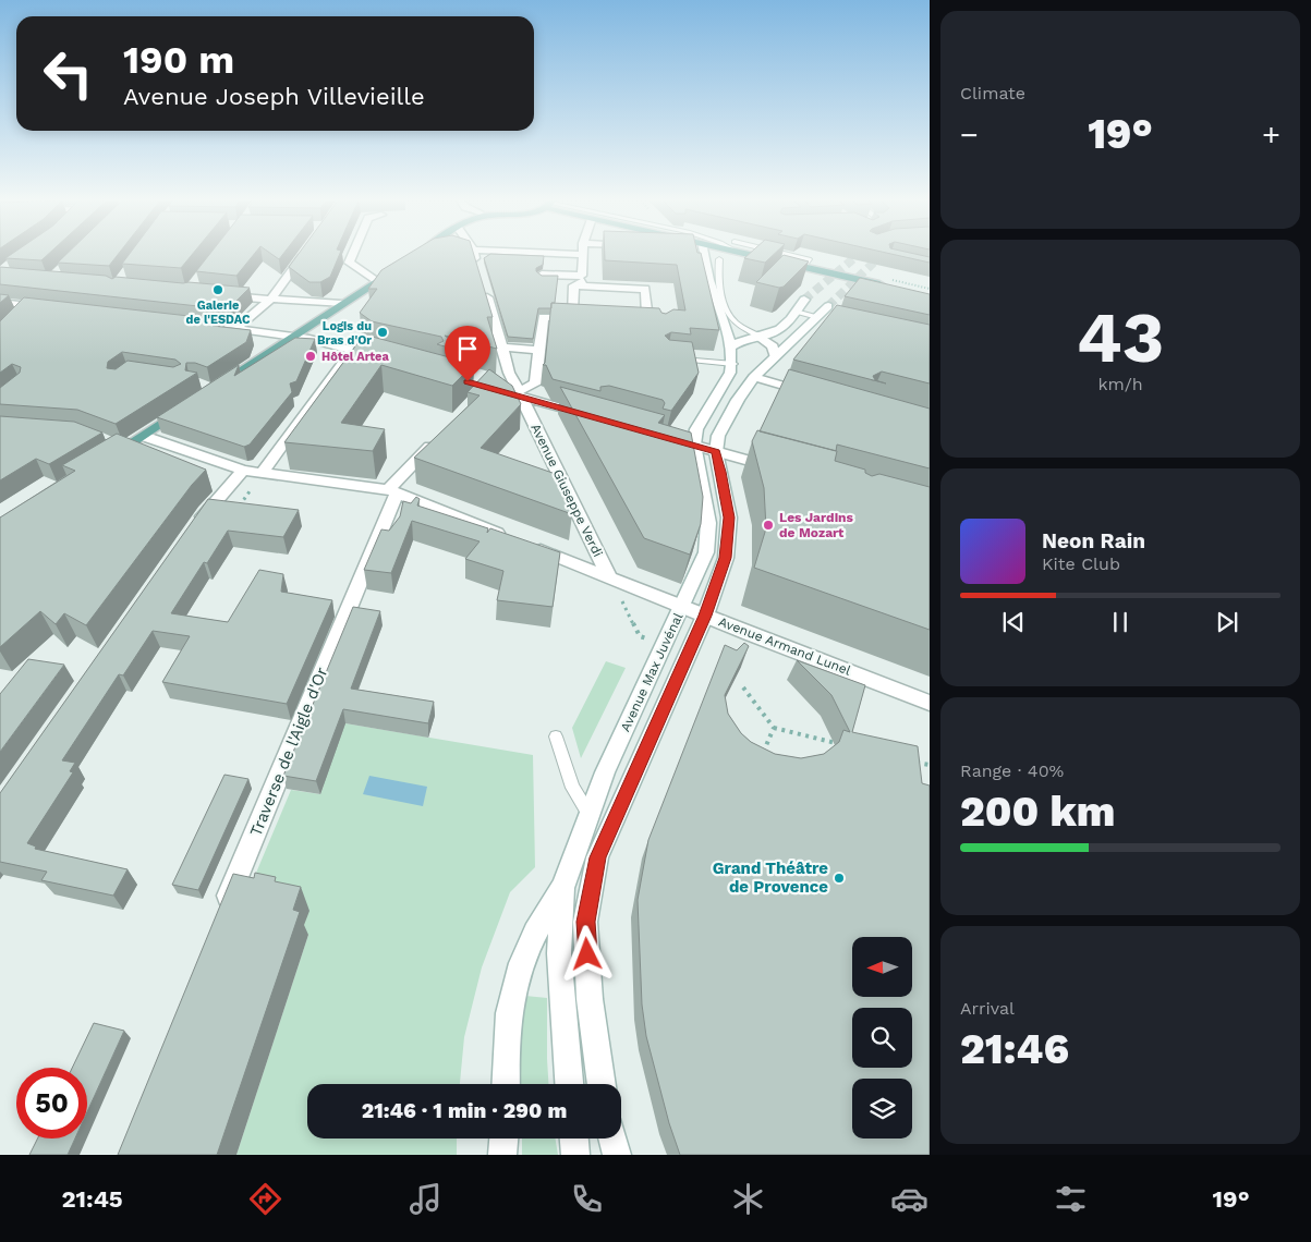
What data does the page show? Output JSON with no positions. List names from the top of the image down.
{
  "streets": {
    "street": [
      "Avenue Giuseppe Verdi",
      "Avenue Armand Lunel",
      "Avenue Max Juvénal",
      "Traverse de l'Aigle d'Or"
    ]
  },
  "crossings": [
    ["Avenue Giuseppe Verdi", "Avenue Armand Lunel"],
    ["Avenue Armand Lunel", "Avenue Max Juvénal"]
  ],
  "places": [
    "Galerie de l'ESDAC",
    "Logis du Bras d'Or",
    "Hôtel Artea",
    "Les Jardins de Mozart",
    "Grand Théâtre de Provence"
  ],
  "north": "left",
  "page": {
    "tile": [
      "Climate",
      ["43", "km/h"],
      ["Range · 40%", "200 km"],
      ["Arrival", "21:46"]
    ],
    "turn": ["190 m", "Avenue Joseph Villevieille"],
    "heat": ["−", "19°", "+"],
    "song": ["Neon Rain", "Kite Club"],
    "limit": "50",
    "trip": "21:46 · 1 min · 290 m",
    "tabs": ["21:45", "19°"]
  }
}
